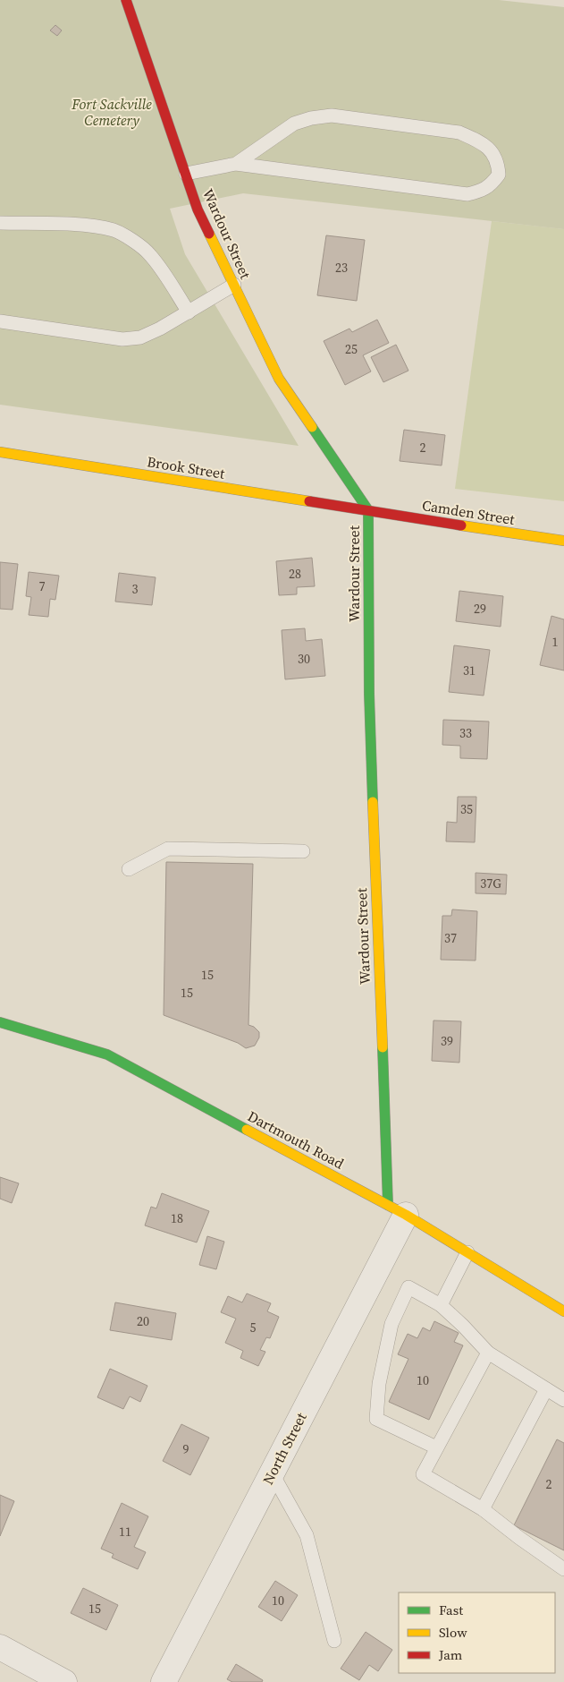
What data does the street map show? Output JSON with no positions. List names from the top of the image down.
{
  "streets": {
    "street": [
      "Wardour Street",
      "Brook Street",
      "Camden Street",
      "Dartmouth Road",
      "North Street"
    ]
  },
  "crossings": [
    ["Wardour Street", "Brook Street"],
    ["Wardour Street", "Camden Street"],
    ["Wardour Street", "Dartmouth Road"],
    ["Wardour Street", "North Street"],
    ["Brook Street", "Camden Street"],
    ["Dartmouth Road", "North Street"]
  ],
  "parks": ["Fort Sackville Cemetery"],
  "house_numbers": [
    "23",
    "25",
    "2",
    "28",
    "7",
    "3",
    "29",
    "1",
    "30",
    "31",
    "33",
    "35",
    "37G",
    "37",
    "15",
    "15",
    "39",
    "18",
    "20",
    "5",
    "10",
    "9",
    "2",
    "11",
    "10",
    "15"
  ],
  "legend": ["Fast", "Slow", "Jam"]
}
